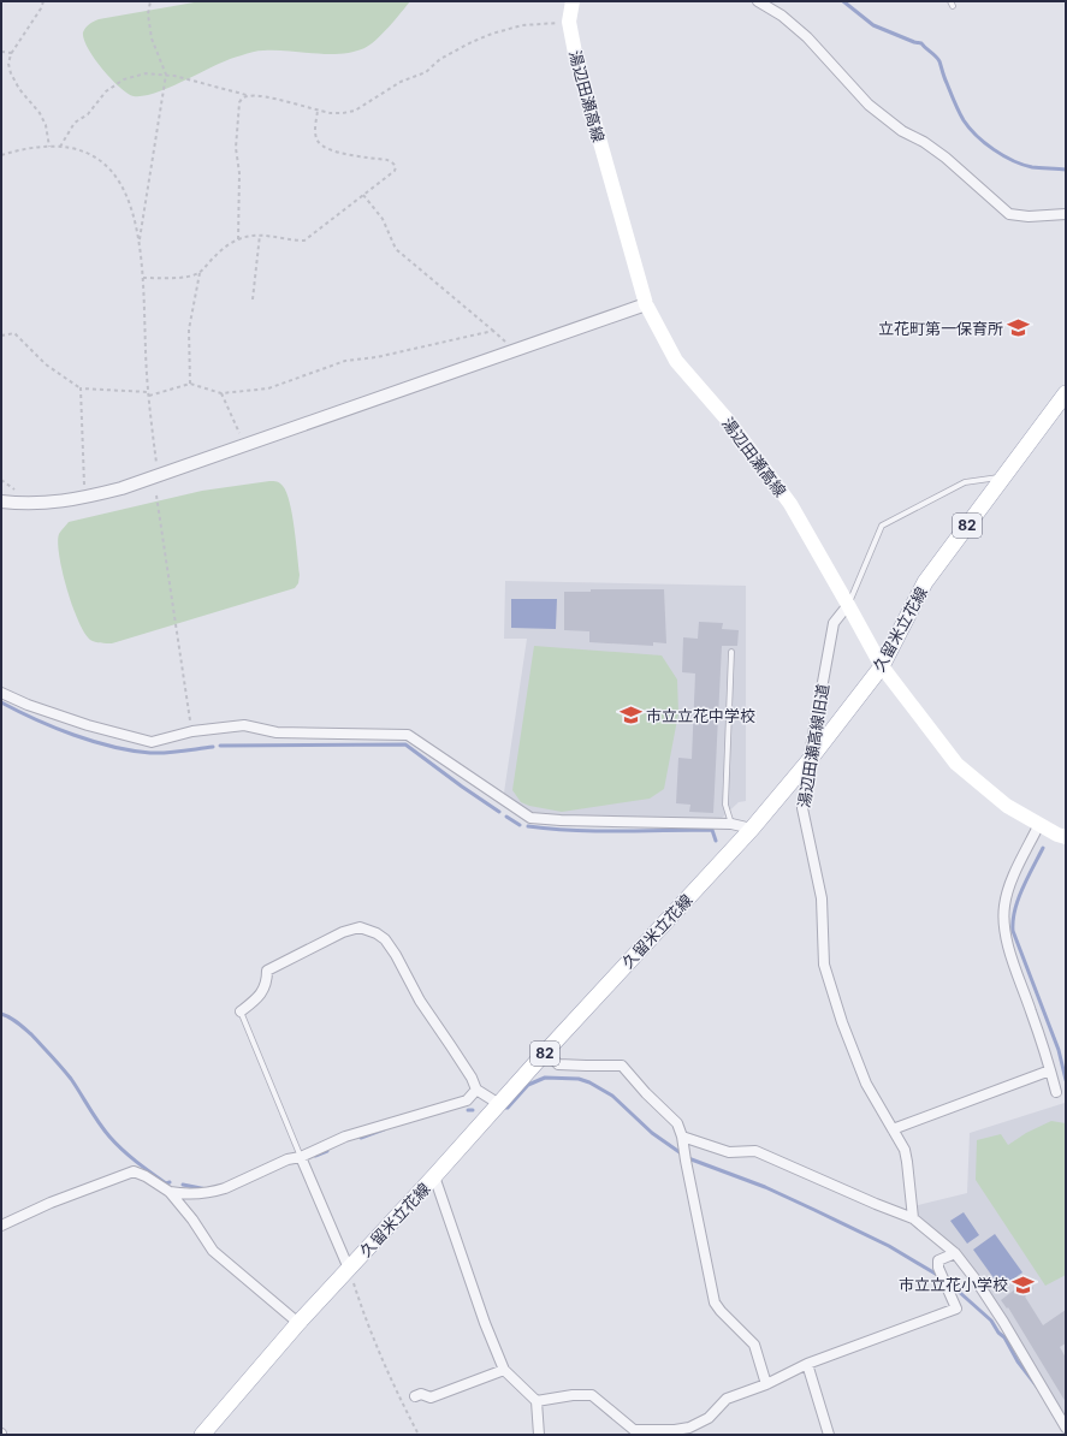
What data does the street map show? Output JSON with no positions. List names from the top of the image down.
{
  "streets": {
    "main road": ["湯辺田瀬高線", "82", "久留米立花線"],
    "street": ["湯辺田瀬高線旧道"]
  },
  "crossings": [
    ["湯辺田瀬高線", "久留米立花線"],
    ["湯辺田瀬高線", "湯辺田瀬高線旧道"],
    ["久留米立花線", "湯辺田瀬高線旧道"]
  ],
  "places": {
    "school or university": ["立花町第一保育所", "市立立花中学校", "市立立花小学校"]
  }
}
